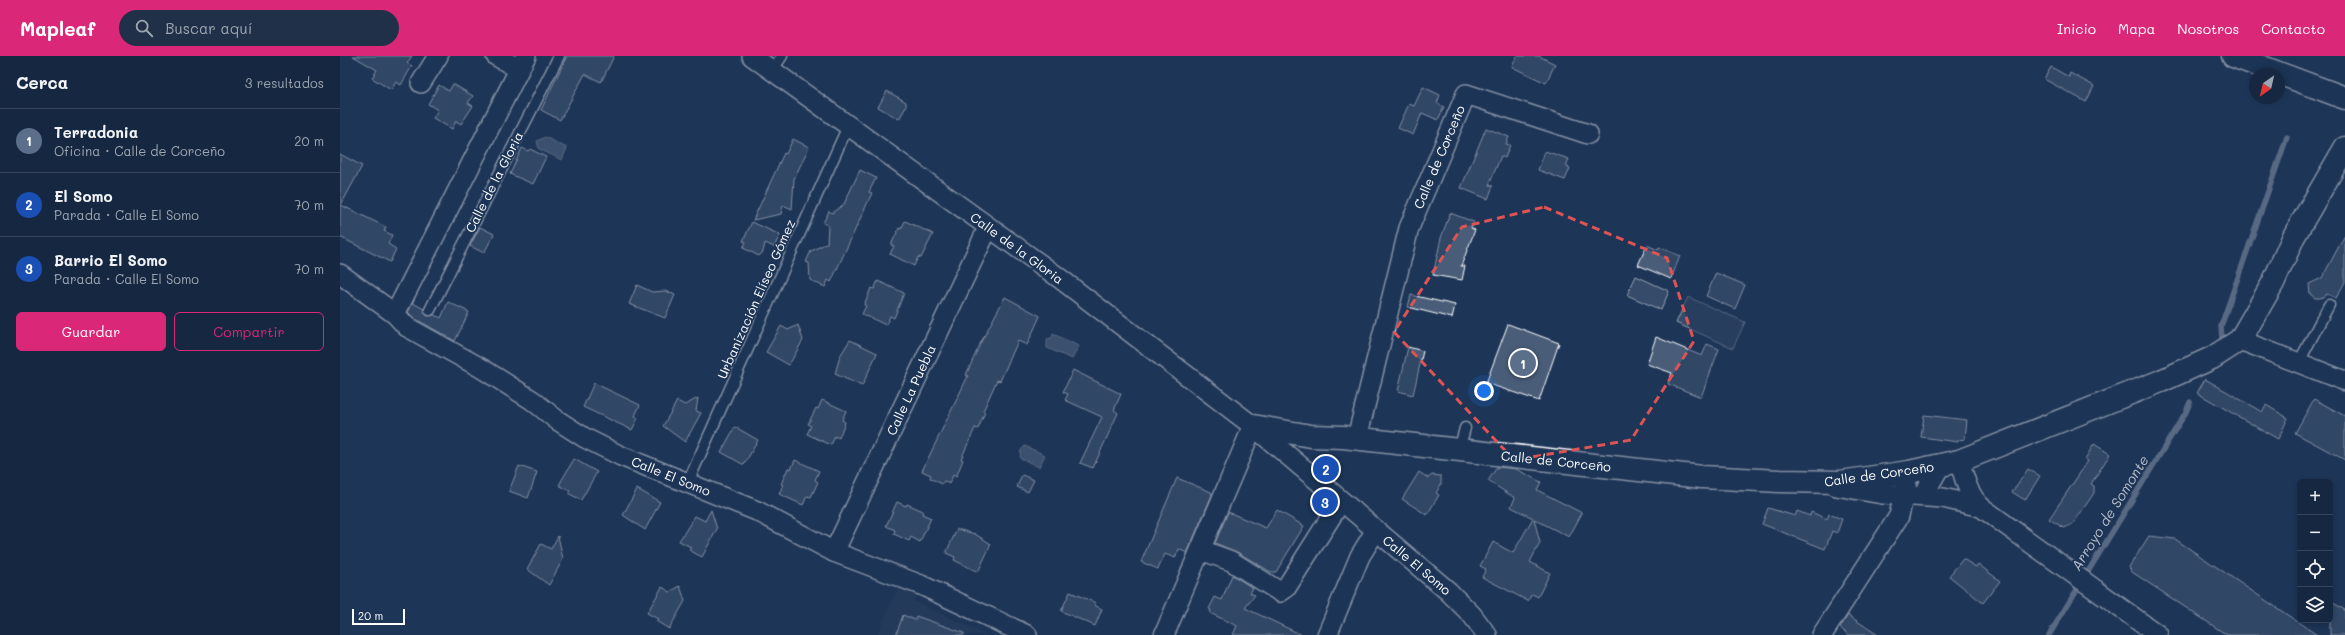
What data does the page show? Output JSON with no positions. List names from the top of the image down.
{
  "streets": {
    "main road": ["Calle de Corceño"],
    "street": ["Calle de la Gloria", "Calle La Puebla", "Calle El Somo"],
    "lane": ["Urbanización Elíseo Gómez"]
  },
  "crossings": [
    ["Calle de Corceño", "Calle de la Gloria"],
    ["Calle de Corceño", "Calle El Somo"],
    ["Calle de la Gloria", "Urbanización Elíseo Gómez"],
    ["Calle de la Gloria", "Calle La Puebla"],
    ["Calle de la Gloria", "Calle El Somo"],
    ["Urbanización Elíseo Gómez", "Calle El Somo"],
    ["Calle La Puebla", "Calle El Somo"]
  ],
  "water": ["Arroyo de Somonte"],
  "scale_bar": "20 m",
  "north": "bottom left",
  "page": {
    "header": "Mapleaf",
    "search": "Buscar aquí",
    "nav": [
      "Inicio",
      "Mapa",
      "Nosotros",
      "Contacto"
    ],
    "heading": ["Cerca", "3 resultados"],
    "list": [
      {
        "mark": "1",
        "name": "Terradonia",
        "note": "Oficina · Calle de Corceño",
        "value": "20 m"
      },
      {
        "mark": "2",
        "name": "El Somo",
        "note": "Parada · Calle El Somo",
        "value": "70 m"
      },
      {
        "mark": "3",
        "name": "Barrio El Somo",
        "note": "Parada · Calle El Somo",
        "value": "70 m"
      }
    ],
    "buttons": ["Guardar", "Compartir"],
    "pins": ["1", "2", "3"],
    "map_buttons": ["+", "−"],
    "scale": "20 m"
  }
}
